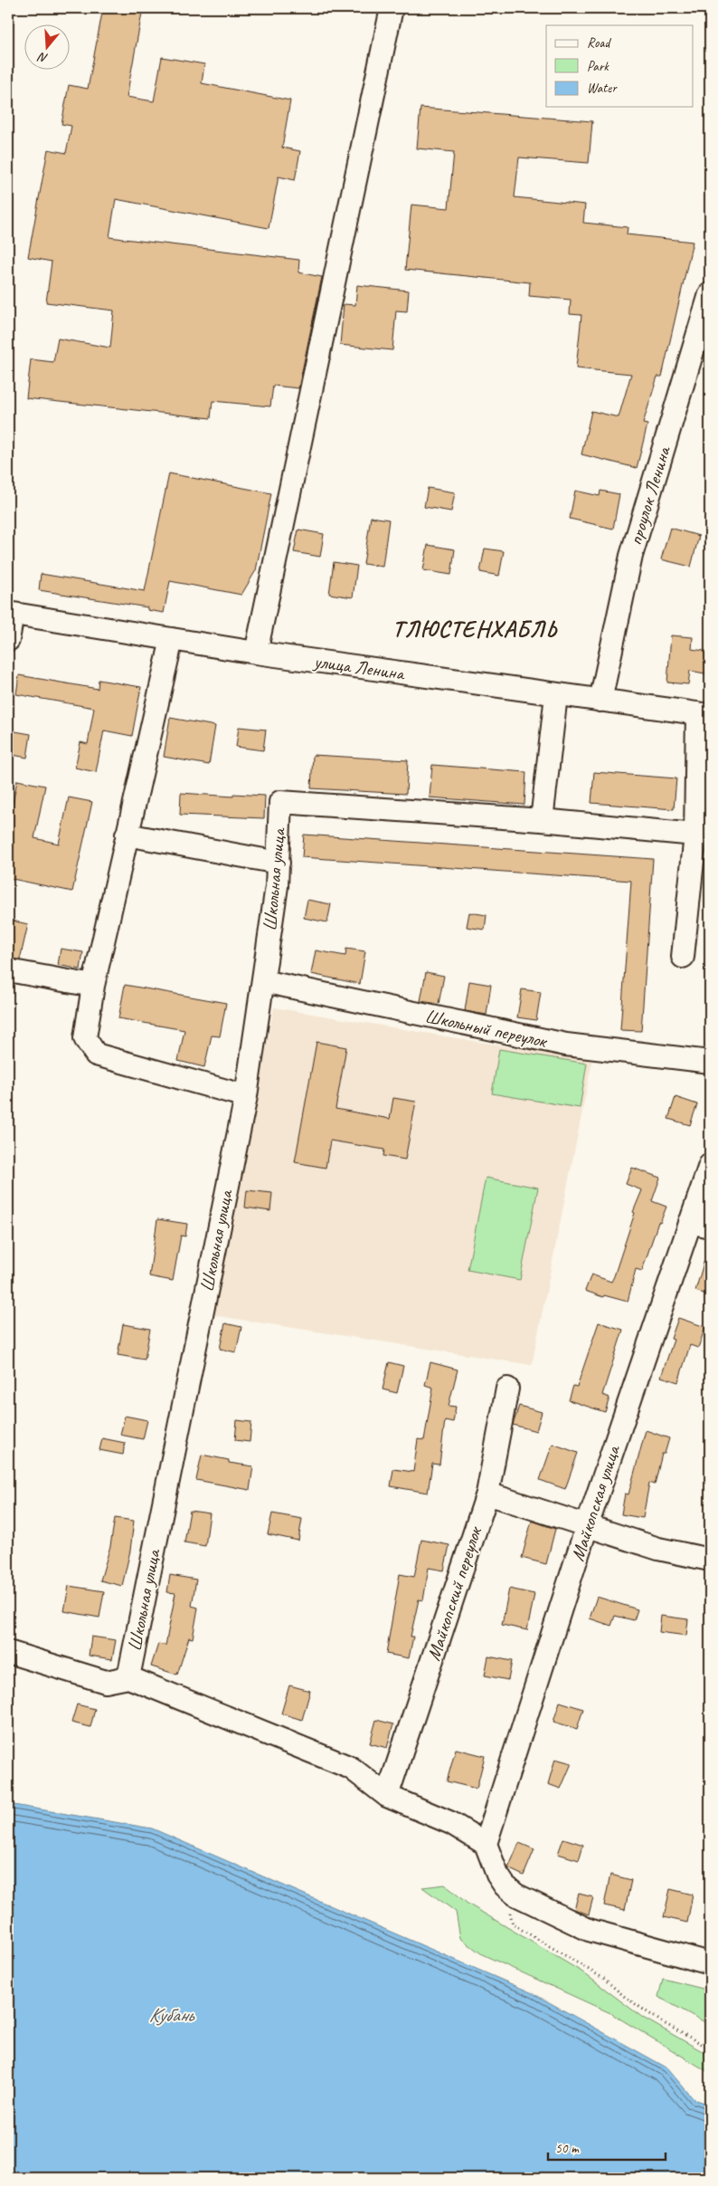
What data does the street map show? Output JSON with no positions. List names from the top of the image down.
{
  "streets": {
    "street": [
      "проулок Ленина",
      "улица Ленина",
      "Школьная улица",
      "Школьный переулок",
      "Майкопская улица",
      "Майкопский переулок"
    ]
  },
  "crossings": [
    ["проулок Ленина", "улица Ленина"],
    ["Школьная улица", "Школьный переулок"]
  ],
  "districts": ["ТЛЮСТЕНХАБЛЬ"],
  "water": ["Кубань"],
  "legend": ["Road", "Park", "Water"],
  "scale_bar": "50 m",
  "north": "bottom"
}
